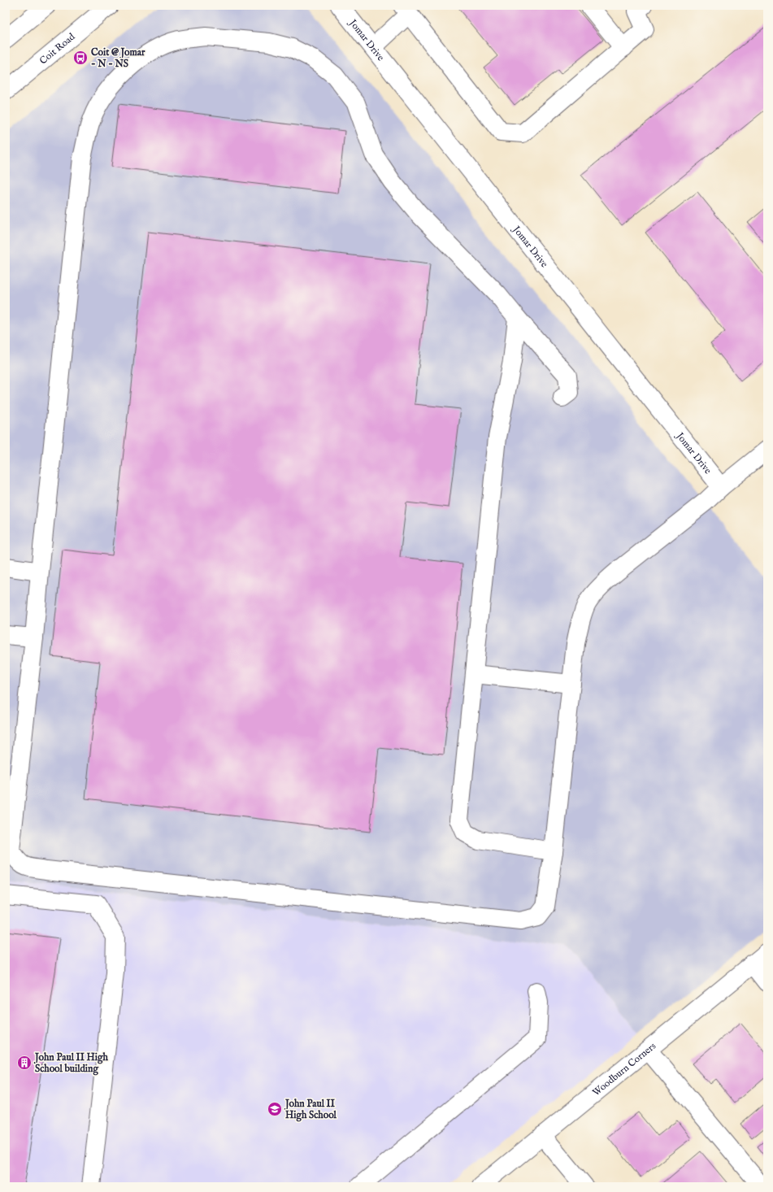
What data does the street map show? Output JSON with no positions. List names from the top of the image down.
{
  "streets": {
    "street": ["Jomar Drive", "Coit Road", "Woodburn Corners"]
  },
  "places": {
    "bus stop": ["Coit @ Jomar - N - NS"],
    "building": ["John Paul II High School building"],
    "school or university": ["John Paul II High School"]
  }
}
